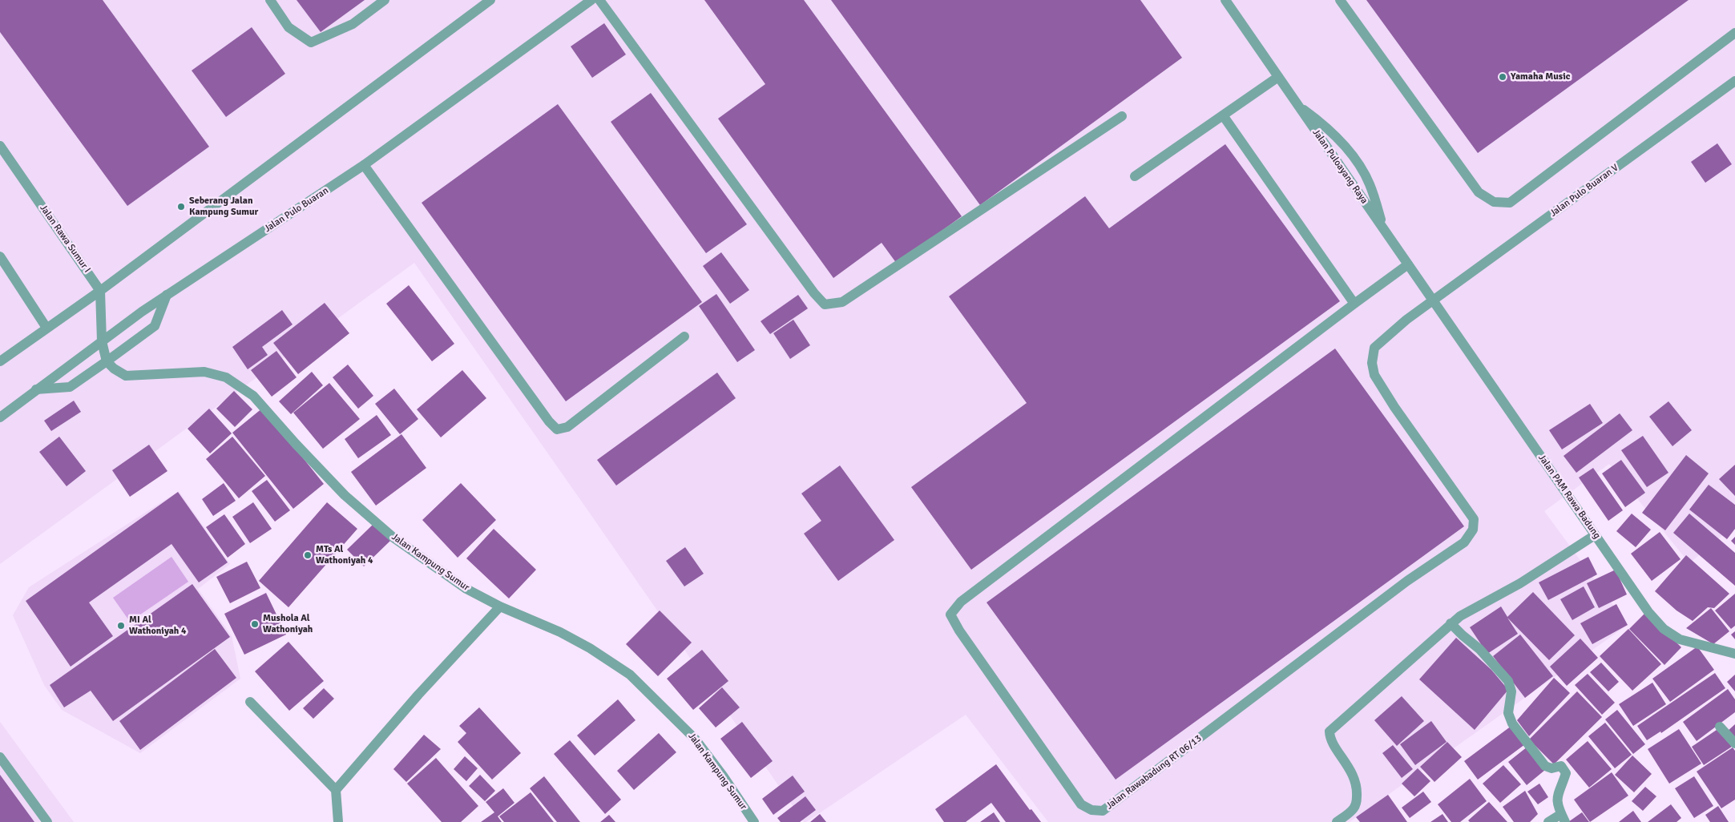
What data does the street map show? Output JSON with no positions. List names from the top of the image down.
{
  "streets": {
    "street": [
      "Jalan Puloayang Raya",
      "Jalan Pulo Buaran V",
      "Jalan Pulo Buaran",
      "Jalan Rawa Sumur I",
      "Jalan PAM Rawa Badung",
      "Jalan Kampung Sumur",
      "Jalan Rawabadung RT 06/13"
    ]
  },
  "crossings": [
    ["Jalan Puloayang Raya", "Jalan Pulo Buaran V"],
    ["Jalan Puloayang Raya", "Jalan PAM Rawa Badung"],
    ["Jalan Pulo Buaran V", "Jalan PAM Rawa Badung"],
    ["Jalan Pulo Buaran V", "Jalan Rawabadung RT 06/13"]
  ],
  "places": [
    "Yamaha Music",
    "Seberang Jalan Kampung Sumur",
    "MTs Al Wathoniyah 4",
    "Mushola Al Wathoniyah",
    "MI Al Wathoniyah 4"
  ]
}
